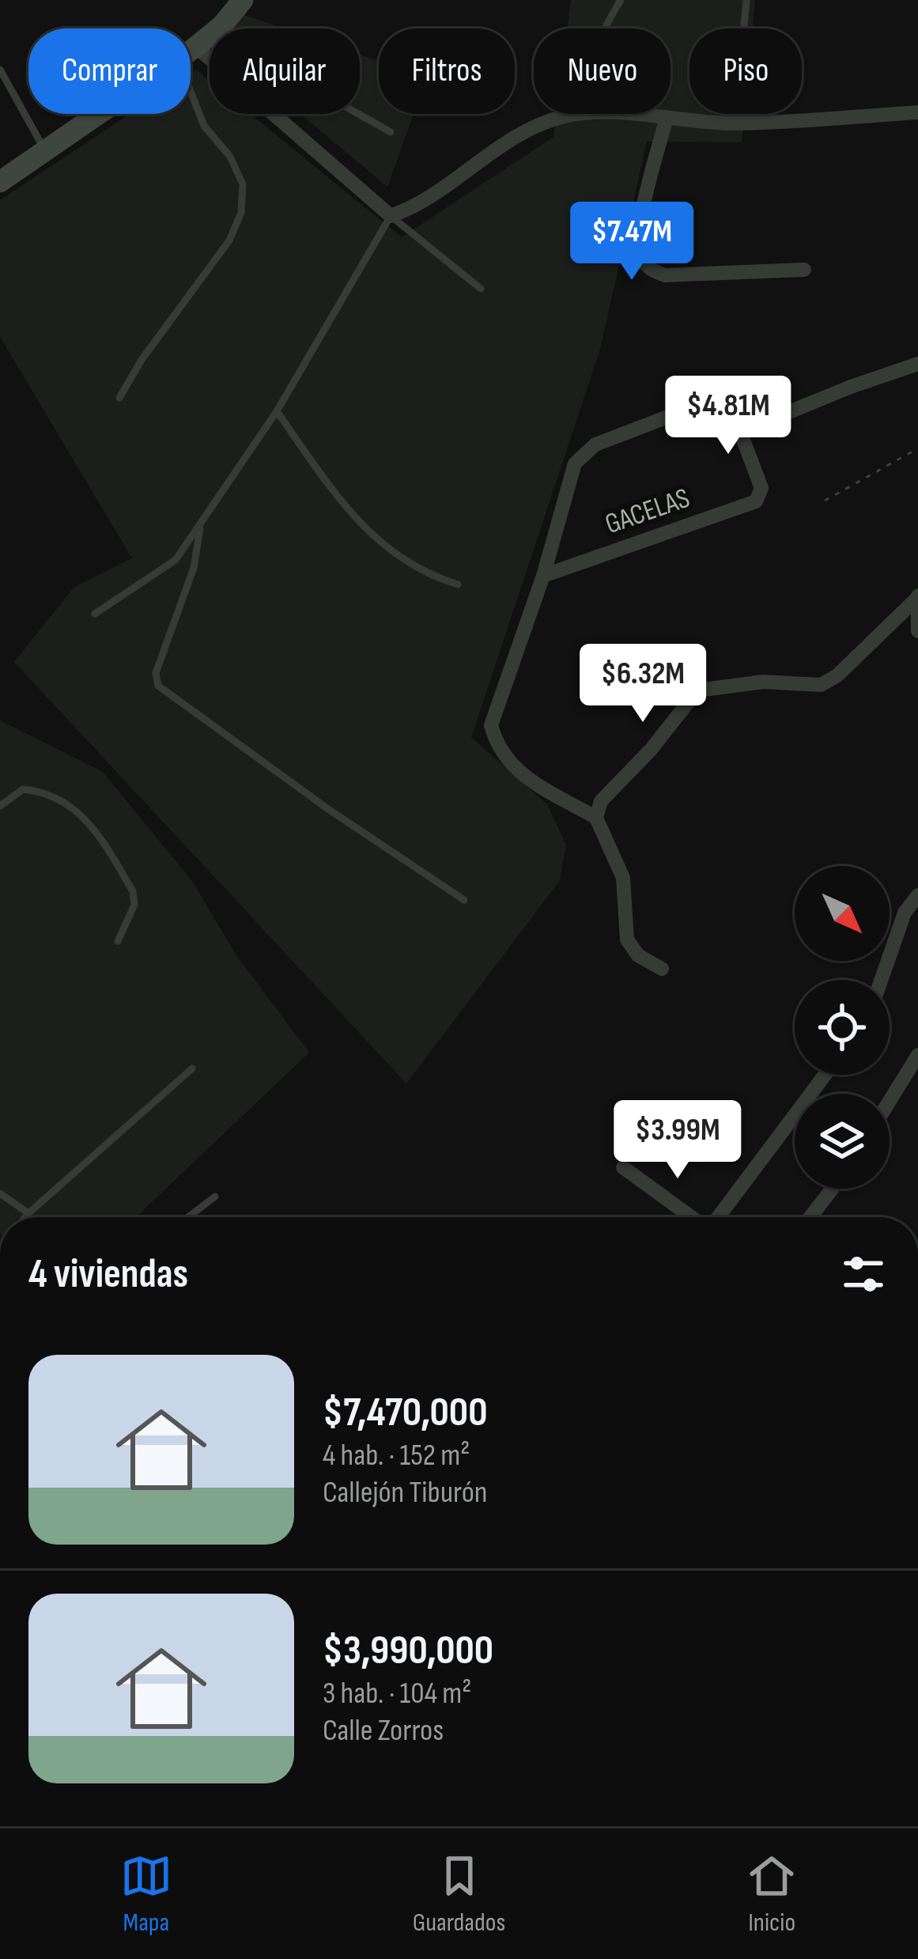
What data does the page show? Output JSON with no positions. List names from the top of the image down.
{
  "streets": {
    "street": ["GACELAS"]
  },
  "north": "bottom right",
  "page": {
    "chip": [
      "Comprar",
      "Alquilar",
      "Filtros",
      "Nuevo",
      "Piso"
    ],
    "price": [
      "$7.47M",
      "$4.81M",
      "$6.32M",
      "$3.99M"
    ],
    "heading": "4 viviendas",
    "list": [
      {
        "name": "$7,470,000",
        "note": "4 hab. · 152 m² · Callejón Tiburón"
      },
      {
        "name": "$3,990,000",
        "note": "3 hab. · 104 m² · Calle Zorros"
      }
    ],
    "tabs": ["Mapa", "Guardados", "Inicio"]
  }
}
